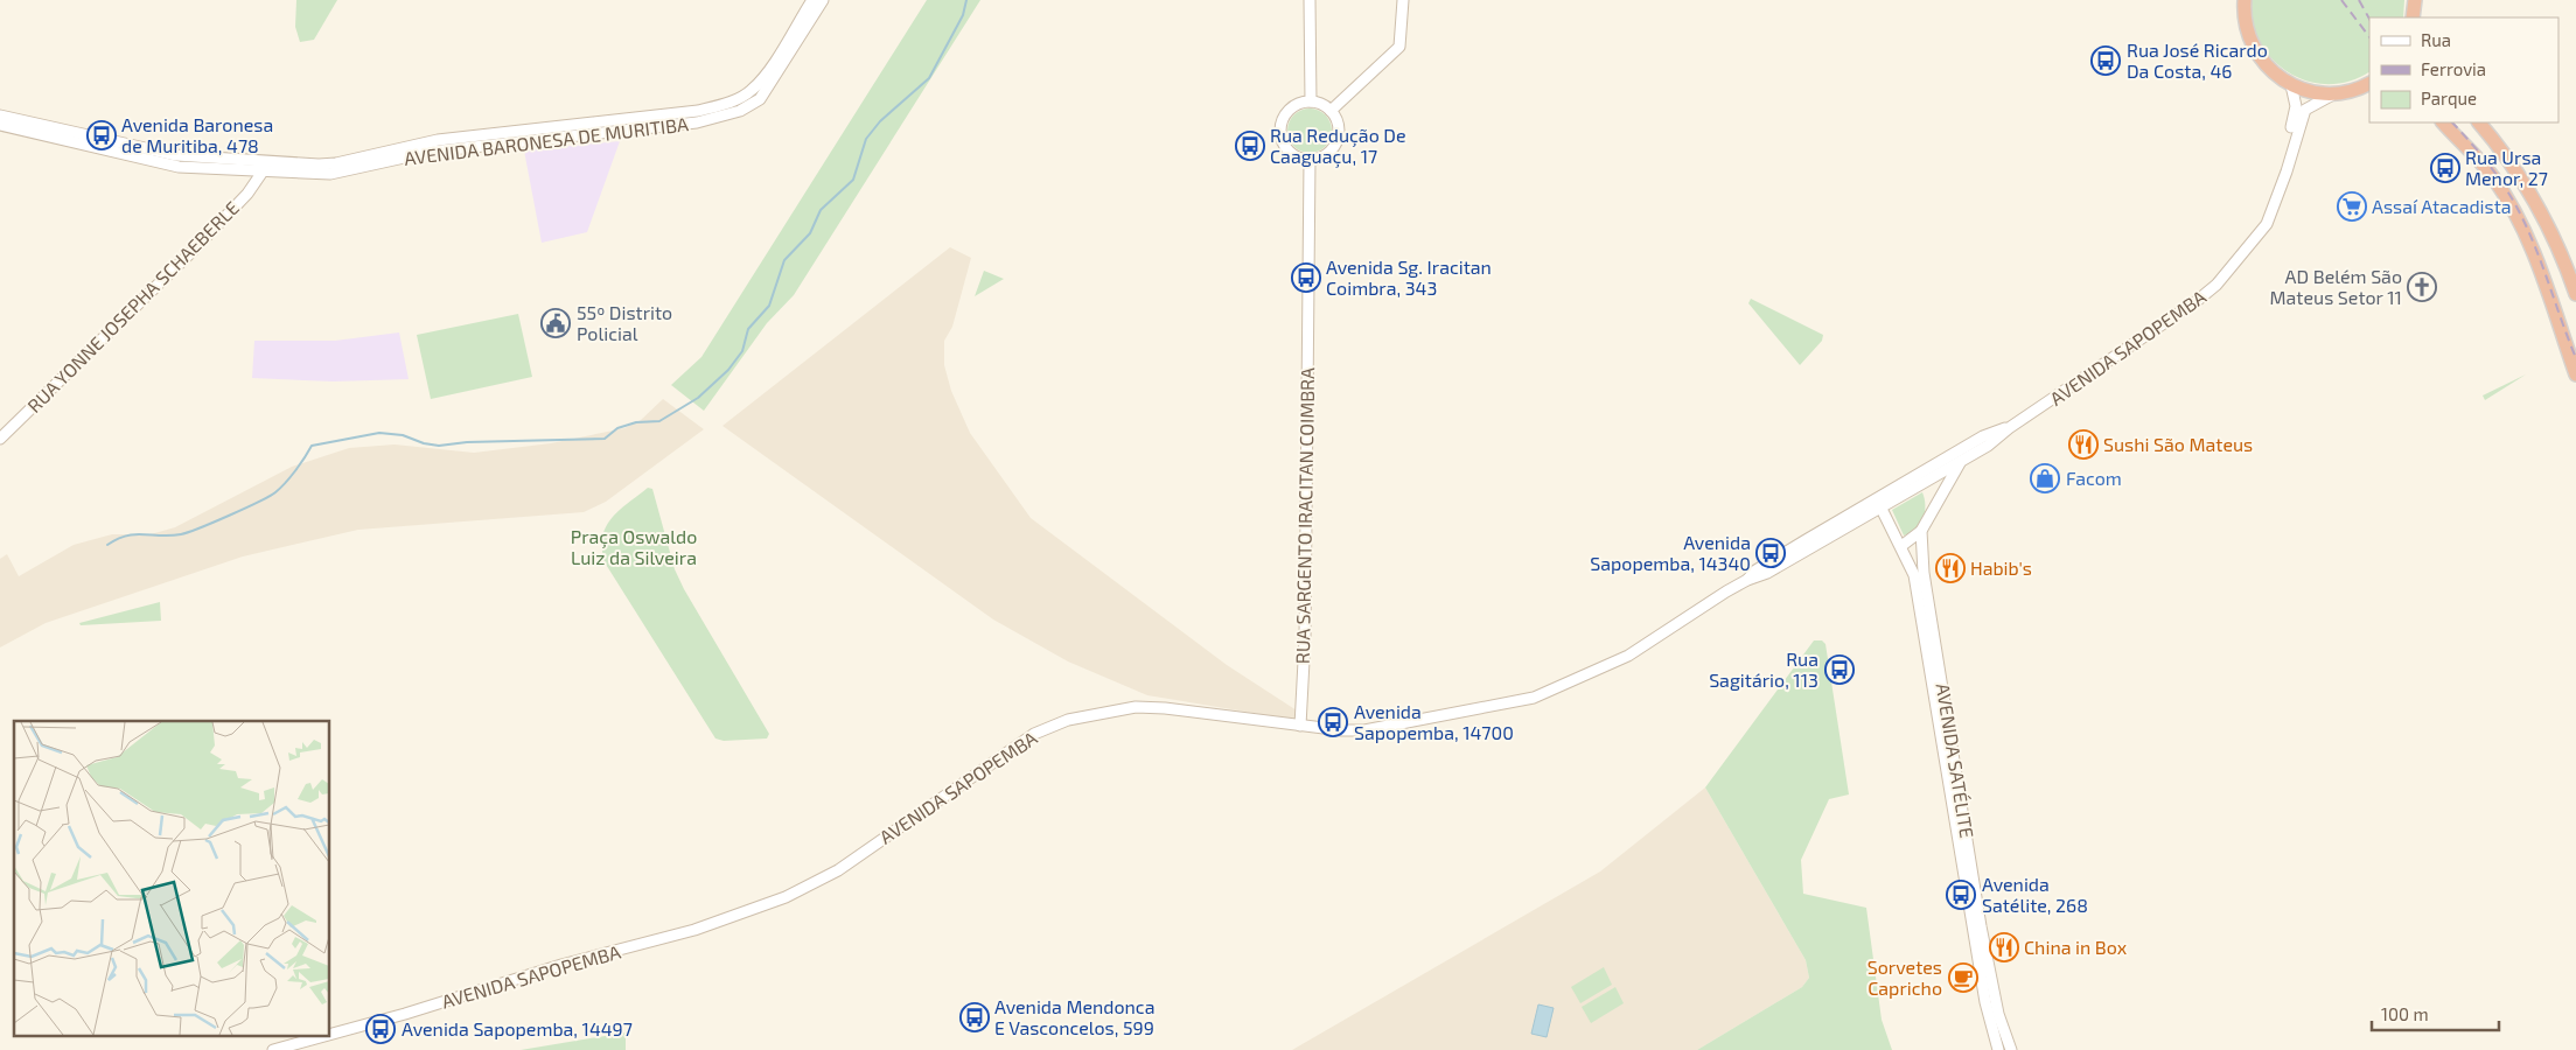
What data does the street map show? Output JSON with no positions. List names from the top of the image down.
{
  "streets": {
    "main road": [
      "AVENIDA BARONESA DE MURITIBA",
      "RUA YONNE JOSEPHA SCHAEBERLE",
      "AVENIDA SAPOPEMBA",
      "RUA SARGENTO IRACITAN COIMBRA",
      "AVENIDA SATÉLITE"
    ]
  },
  "crossings": [
    ["AVENIDA BARONESA DE MURITIBA", "RUA YONNE JOSEPHA SCHAEBERLE"],
    ["AVENIDA SAPOPEMBA", "RUA SARGENTO IRACITAN COIMBRA"],
    ["AVENIDA SAPOPEMBA", "AVENIDA SATÉLITE"]
  ],
  "parks": ["Praça Oswaldo Luiz da Silveira"],
  "places": {
    "bus stop": [
      "Rua José Ricardo Da Costa, 46",
      "Avenida Baronesa de Muritiba, 478",
      "Rua Redução De Caaguaçu, 17",
      "Rua Ursa Menor, 27",
      "Avenida Sg. Iracitan Coimbra, 343",
      "Avenida Sapopemba, 14340",
      "Rua Sagitário, 113",
      "Avenida Sapopemba, 14700",
      "Avenida Satélite, 268",
      "Avenida Mendonca E Vasconcelos, 599",
      "Avenida Sapopemba, 14497"
    ],
    "supermarket": ["Assaí Atacadista"],
    "church": ["AD Belém São Mateus Setor 11"],
    "public building": ["55º Distrito Policial"],
    "restaurant": ["Sushi São Mateus", "Habib's", "China in Box"],
    "shop": ["Facom"],
    "cafe": ["Sorvetes Capricho"]
  },
  "legend": ["Rua", "Ferrovia", "Parque"],
  "scale_bar": "100 m"
}
